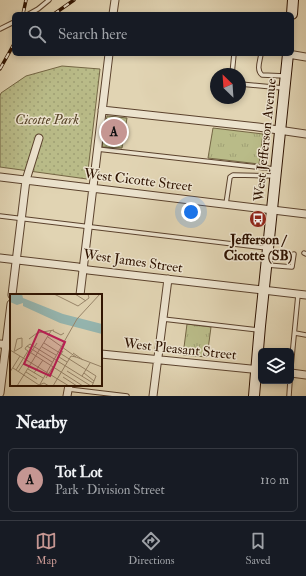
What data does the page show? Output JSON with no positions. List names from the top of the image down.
{
  "streets": {
    "main road": ["West Jefferson Avenue"],
    "street": ["West Cicotte Street", "West James Street", "West Pleasant Street"]
  },
  "crossings": [
    ["West Jefferson Avenue", "West Cicotte Street"],
    ["West Jefferson Avenue", "West James Street"],
    ["West Jefferson Avenue", "West Pleasant Street"]
  ],
  "parks": ["Cicotte Park"],
  "places": {
    "bus stop": ["Jefferson / Cicotte (SB)"]
  },
  "north": "top left",
  "page": {
    "search": "Search here",
    "pins": "A",
    "heading": "Nearby",
    "list": [
      {
        "mark": "A",
        "name": "Tot Lot",
        "note": "Park · Division Street",
        "value": "110 m"
      }
    ],
    "nav": ["Map", "Directions", "Saved"]
  }
}
